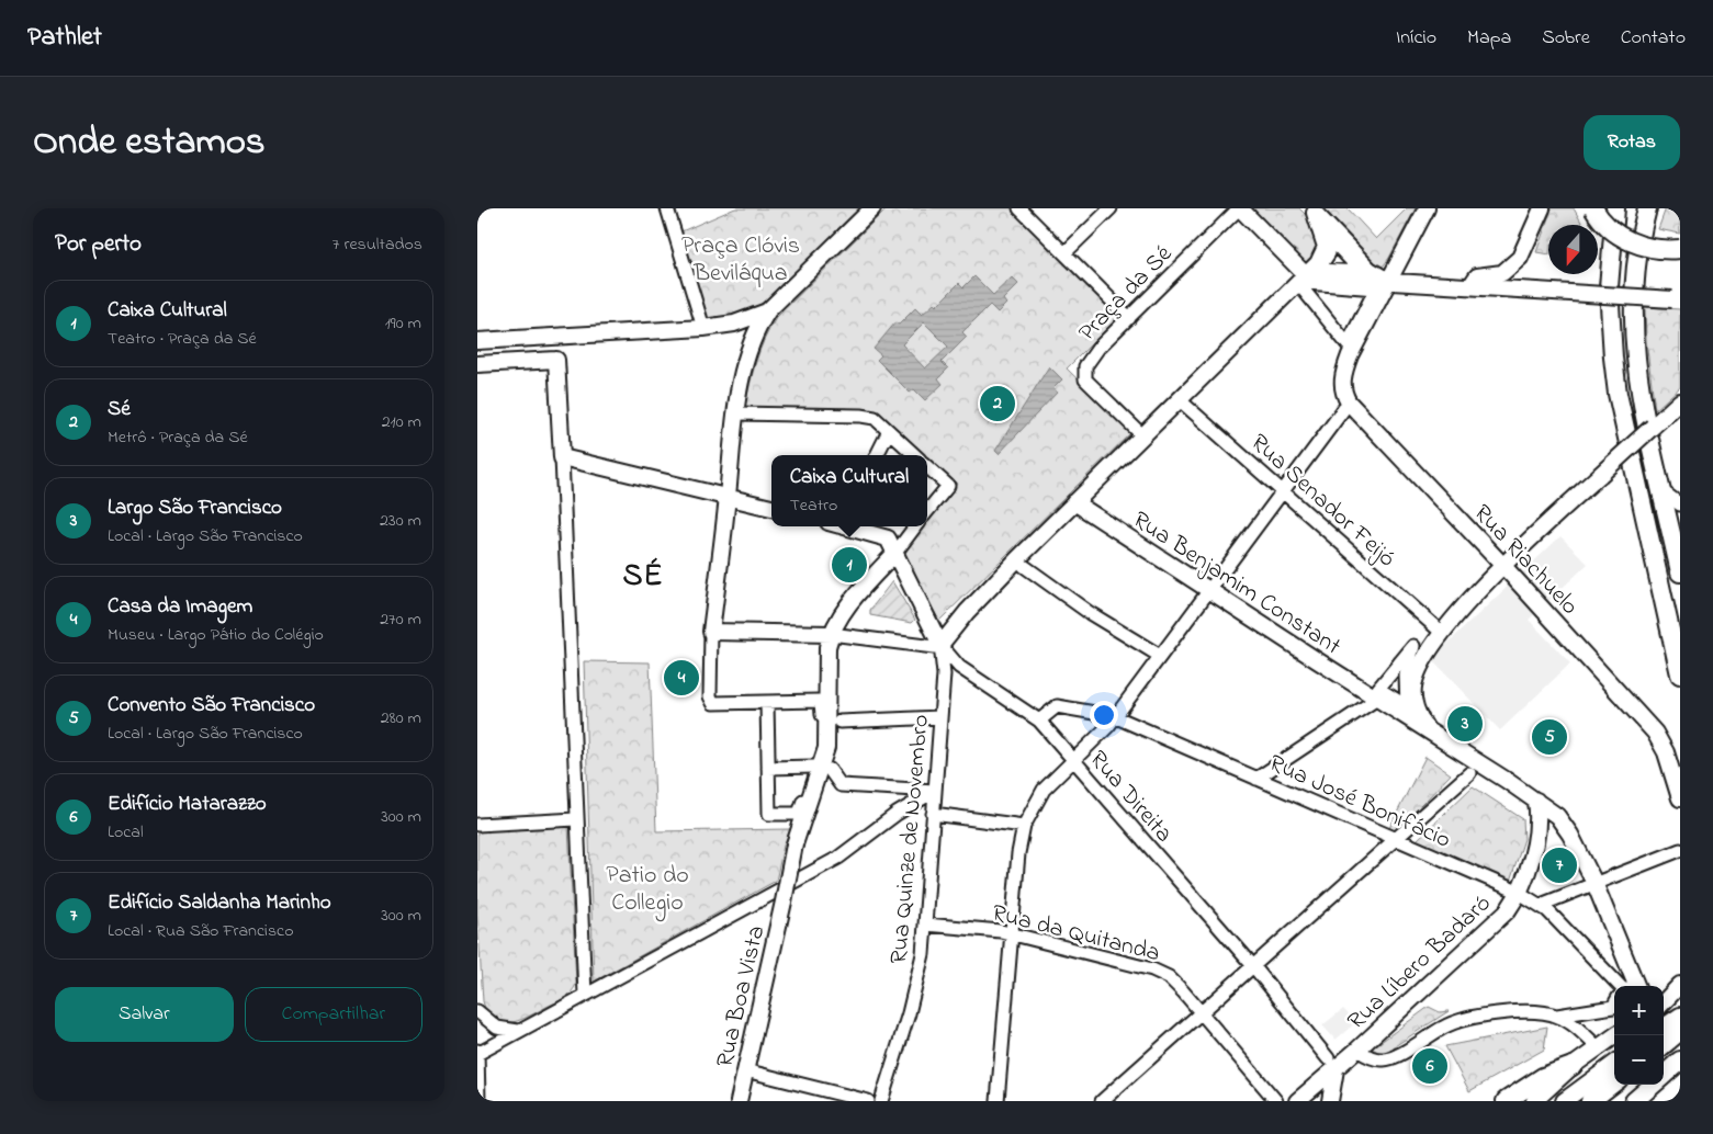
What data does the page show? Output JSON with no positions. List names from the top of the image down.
{
  "streets": {
    "main road": [
      "Rua Riachuelo",
      "Rua Benjamim Constant",
      "Rua Líbero Badaró",
      "Rua Boa Vista"
    ],
    "street": [
      "Praça da Sé",
      "Rua Senador Feijó",
      "Rua Direita",
      "Rua José Bonifácio",
      "Rua Quinze de Novembro",
      "Rua da Quitanda"
    ]
  },
  "crossings": [
    ["Rua Benjamim Constant", "Rua Líbero Badaró"],
    ["Rua Direita", "Rua José Bonifácio"],
    ["Rua Direita", "Rua Quinze de Novembro"],
    ["Rua Direita", "Rua Líbero Badaró"],
    ["Rua José Bonifácio", "Rua Líbero Badaró"],
    ["Rua Quinze de Novembro", "Rua da Quitanda"]
  ],
  "districts": ["SÉ"],
  "parks": ["Praça Clóvis Beviláqua", "Patio do Collegio"],
  "north": "bottom",
  "page": {
    "header": "Pathlet",
    "nav": [
      "Início",
      "Mapa",
      "Sobre",
      "Contato"
    ],
    "title": "Onde estamos",
    "buttons": [
      "Rotas",
      ["Salvar", "Compartilhar"]
    ],
    "heading": ["Por perto", "7 resultados"],
    "list": [
      {
        "mark": "1",
        "name": "Caixa Cultural",
        "note": "Teatro · Praça da Sé",
        "value": "190 m"
      },
      {
        "mark": "2",
        "name": "Sé",
        "note": "Metrô · Praça da Sé",
        "value": "210 m"
      },
      {
        "mark": "3",
        "name": "Largo São Francisco",
        "note": "Local · Largo São Francisco",
        "value": "230 m"
      },
      {
        "mark": "4",
        "name": "Casa da Imagem",
        "note": "Museu · Largo Pátio do Colégio",
        "value": "270 m"
      },
      {
        "mark": "5",
        "name": "Convento São Francisco",
        "note": "Local · Largo São Francisco",
        "value": "280 m"
      },
      {
        "mark": "6",
        "name": "Edifício Matarazzo",
        "note": "Local",
        "value": "300 m"
      },
      {
        "mark": "7",
        "name": "Edifício Saldanha Marinho",
        "note": "Local · Rua São Francisco",
        "value": "300 m"
      }
    ],
    "pins": [
      "2",
      "1",
      "4",
      "3",
      "5",
      "7",
      "6"
    ],
    "popup": ["Caixa Cultural", "Teatro"],
    "map_buttons": ["+", "−"]
  }
}
